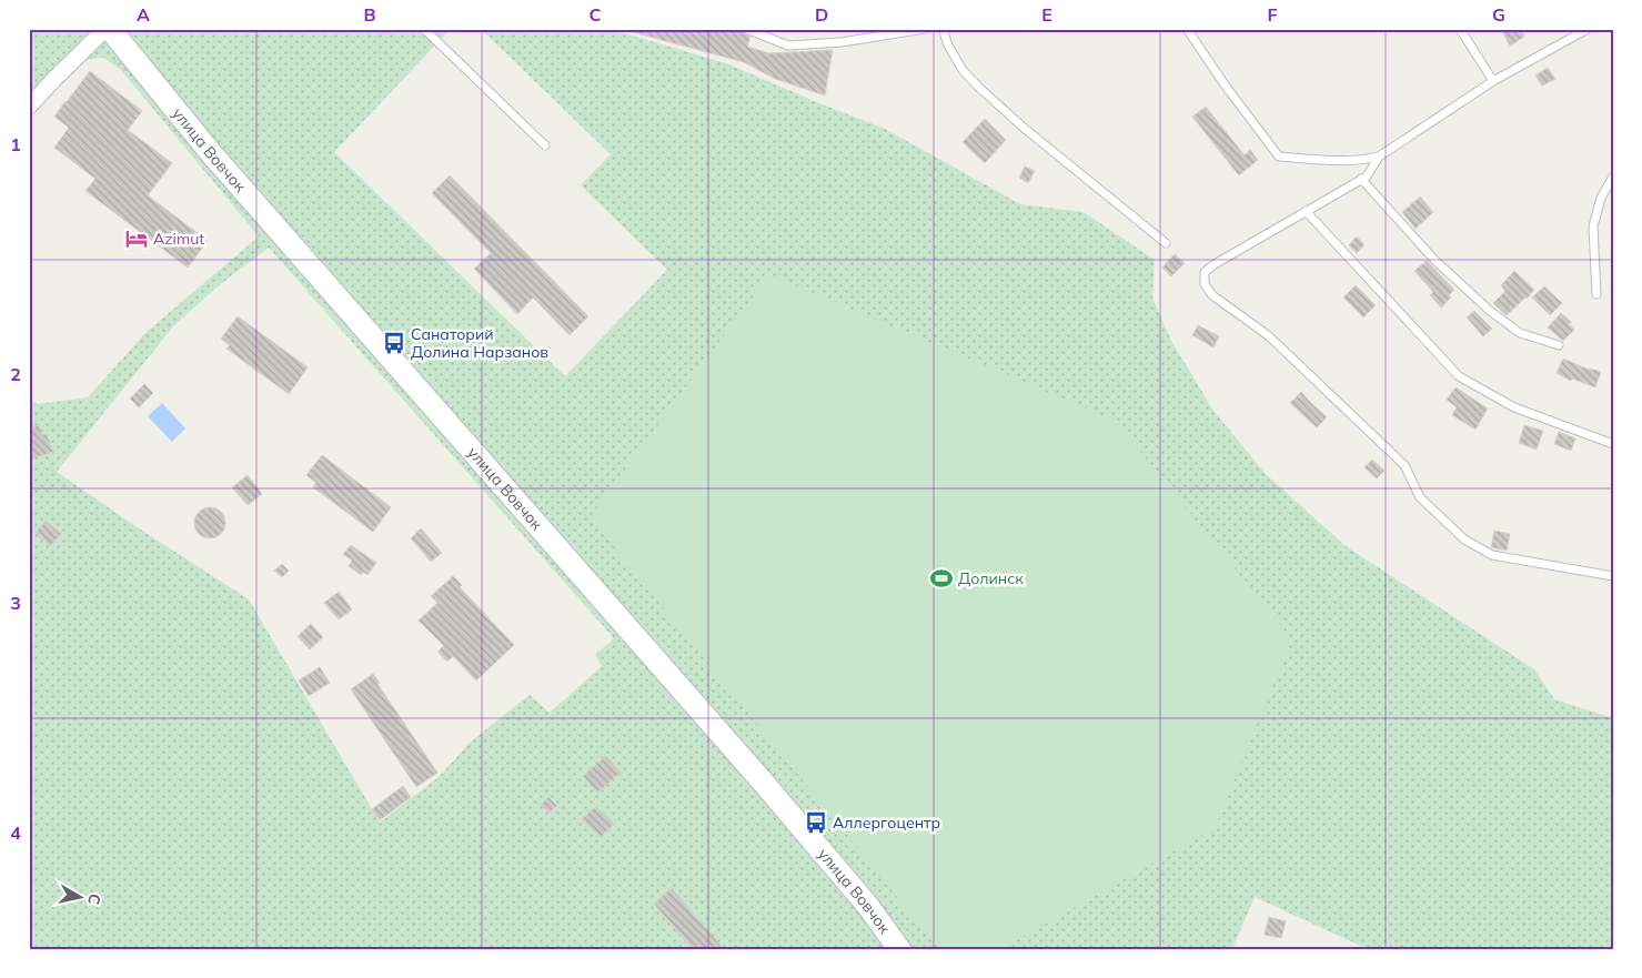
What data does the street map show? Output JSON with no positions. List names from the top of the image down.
{
  "streets": {
    "street": ["улица Вовчок"]
  },
  "places": {
    "hotel": ["Azimut"],
    "bus stop": ["Санаторий Долина Нарзанов", "Аллергоцентр"],
    "sports": ["Долинск"]
  },
  "north": "right",
  "grid": {
    "columns": [
      "A",
      "B",
      "C",
      "D",
      "E",
      "F",
      "G"
    ],
    "rows": [
      "1",
      "2",
      "3",
      "4"
    ]
  }
}
